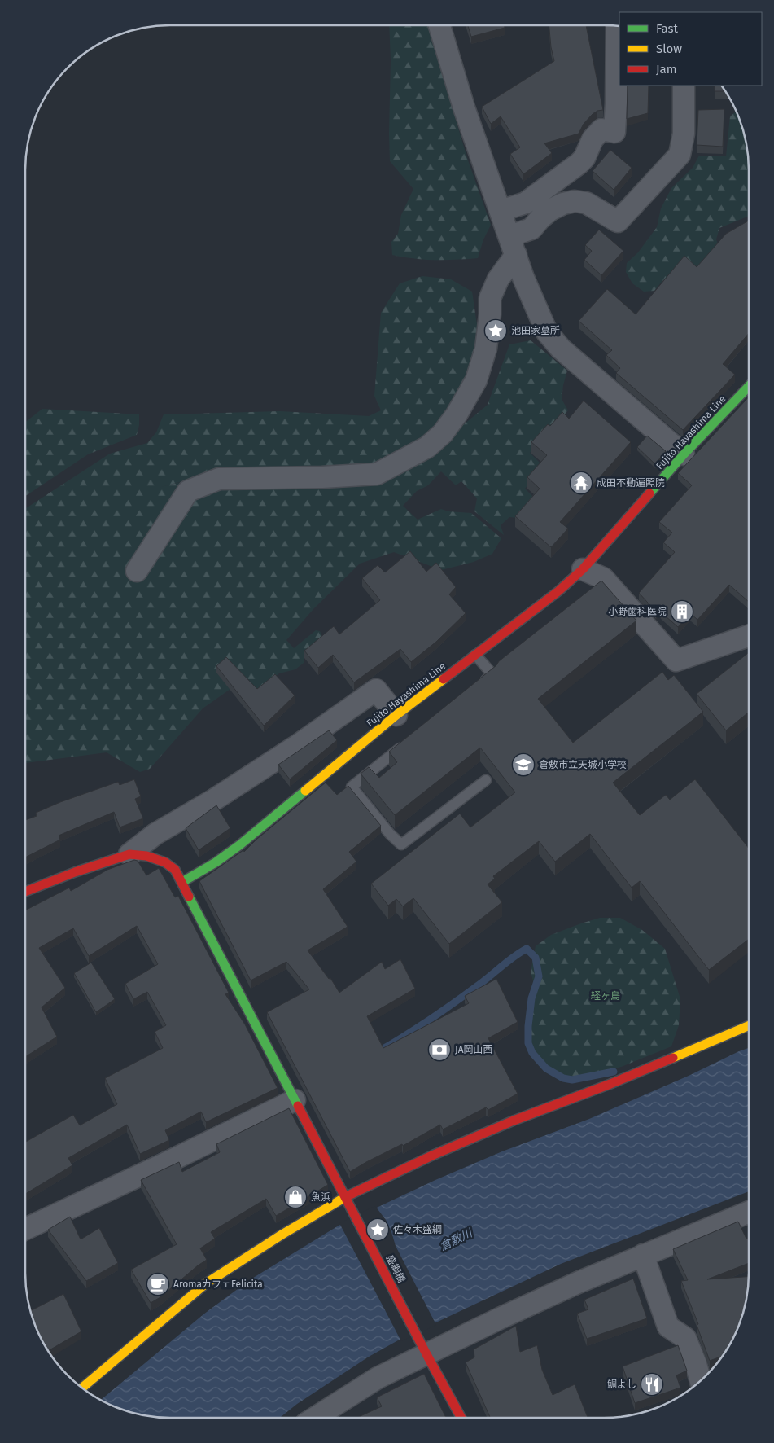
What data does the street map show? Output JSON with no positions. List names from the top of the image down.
{
  "streets": {
    "street": ["Fujito Hayashima Line", "盛綱橋"]
  },
  "crossings": [
    ["Fujito Hayashima Line", "盛綱橋"]
  ],
  "water": ["倉敷川"],
  "parks": ["経ヶ島"],
  "places": {
    "place": ["池田家墓所", "佐々木盛綱"],
    "temple": ["成田不動遍照院"],
    "building": ["小野歯科医院"],
    "school or university": ["倉敷市立天城小学校"],
    "bank": ["JA岡山西"],
    "shop": ["魚浜"],
    "cafe": ["AromaカフェFelicita"],
    "restaurant": ["鯛よし"]
  },
  "legend": ["Fast", "Slow", "Jam"]
}
